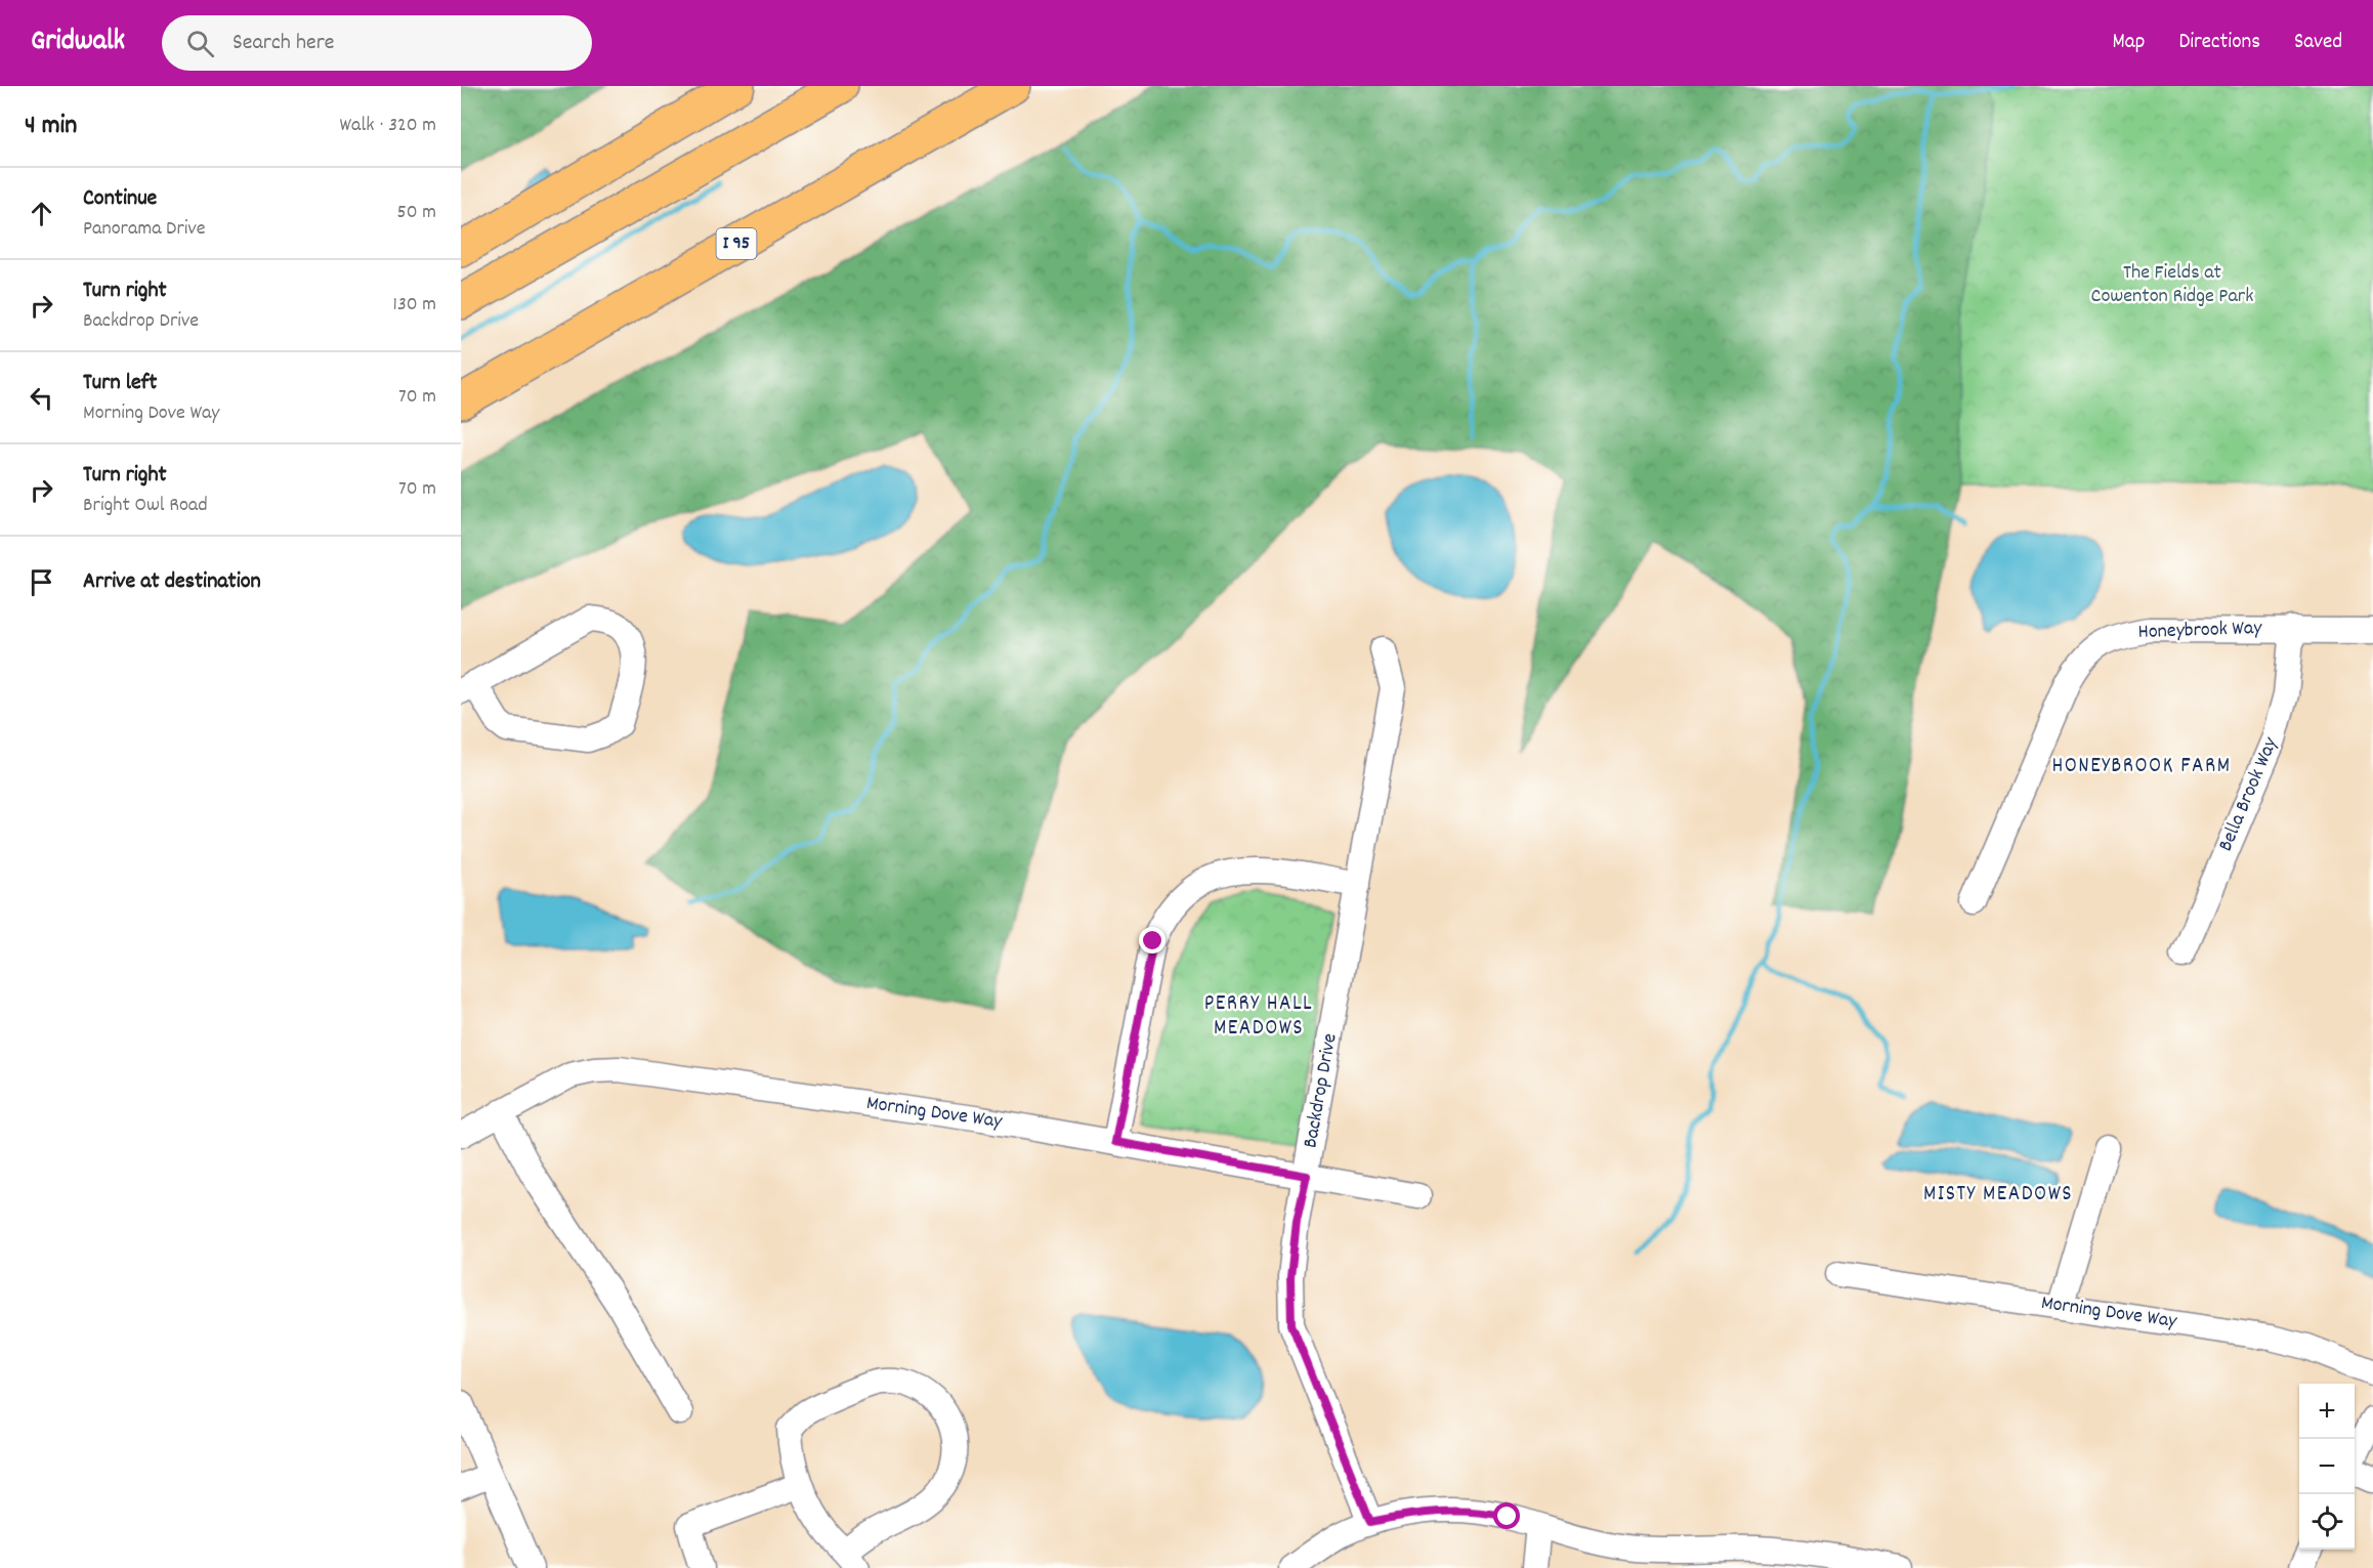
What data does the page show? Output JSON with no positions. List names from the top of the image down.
{
  "streets": {
    "highway": ["I 95"],
    "street": [
      "Honeybrook Way",
      "Bella Brook Way",
      "Backdrop Drive",
      "Morning Dove Way"
    ]
  },
  "crossings": [
    ["Honeybrook Way", "Bella Brook Way"],
    ["Backdrop Drive", "Morning Dove Way"]
  ],
  "districts": ["HONEYBROOK FARM", "PERRY HALL MEADOWS", "MISTY MEADOWS"],
  "parks": ["The Fields at Cowenton Ridge Park"],
  "page": {
    "header": "Gridwalk",
    "search": "Search here",
    "nav": ["Map", "Directions", "Saved"],
    "heading": ["4 min", "Walk · 320 m"],
    "list": [
      ["Continue", "Panorama Drive", "50 m"],
      ["Turn right", "Backdrop Drive", "130 m"],
      ["Turn left", "Morning Dove Way", "70 m"],
      ["Turn right", "Bright Owl Road", "70 m"],
      "Arrive at destination"
    ],
    "map_buttons": ["+", "−"]
  }
}
